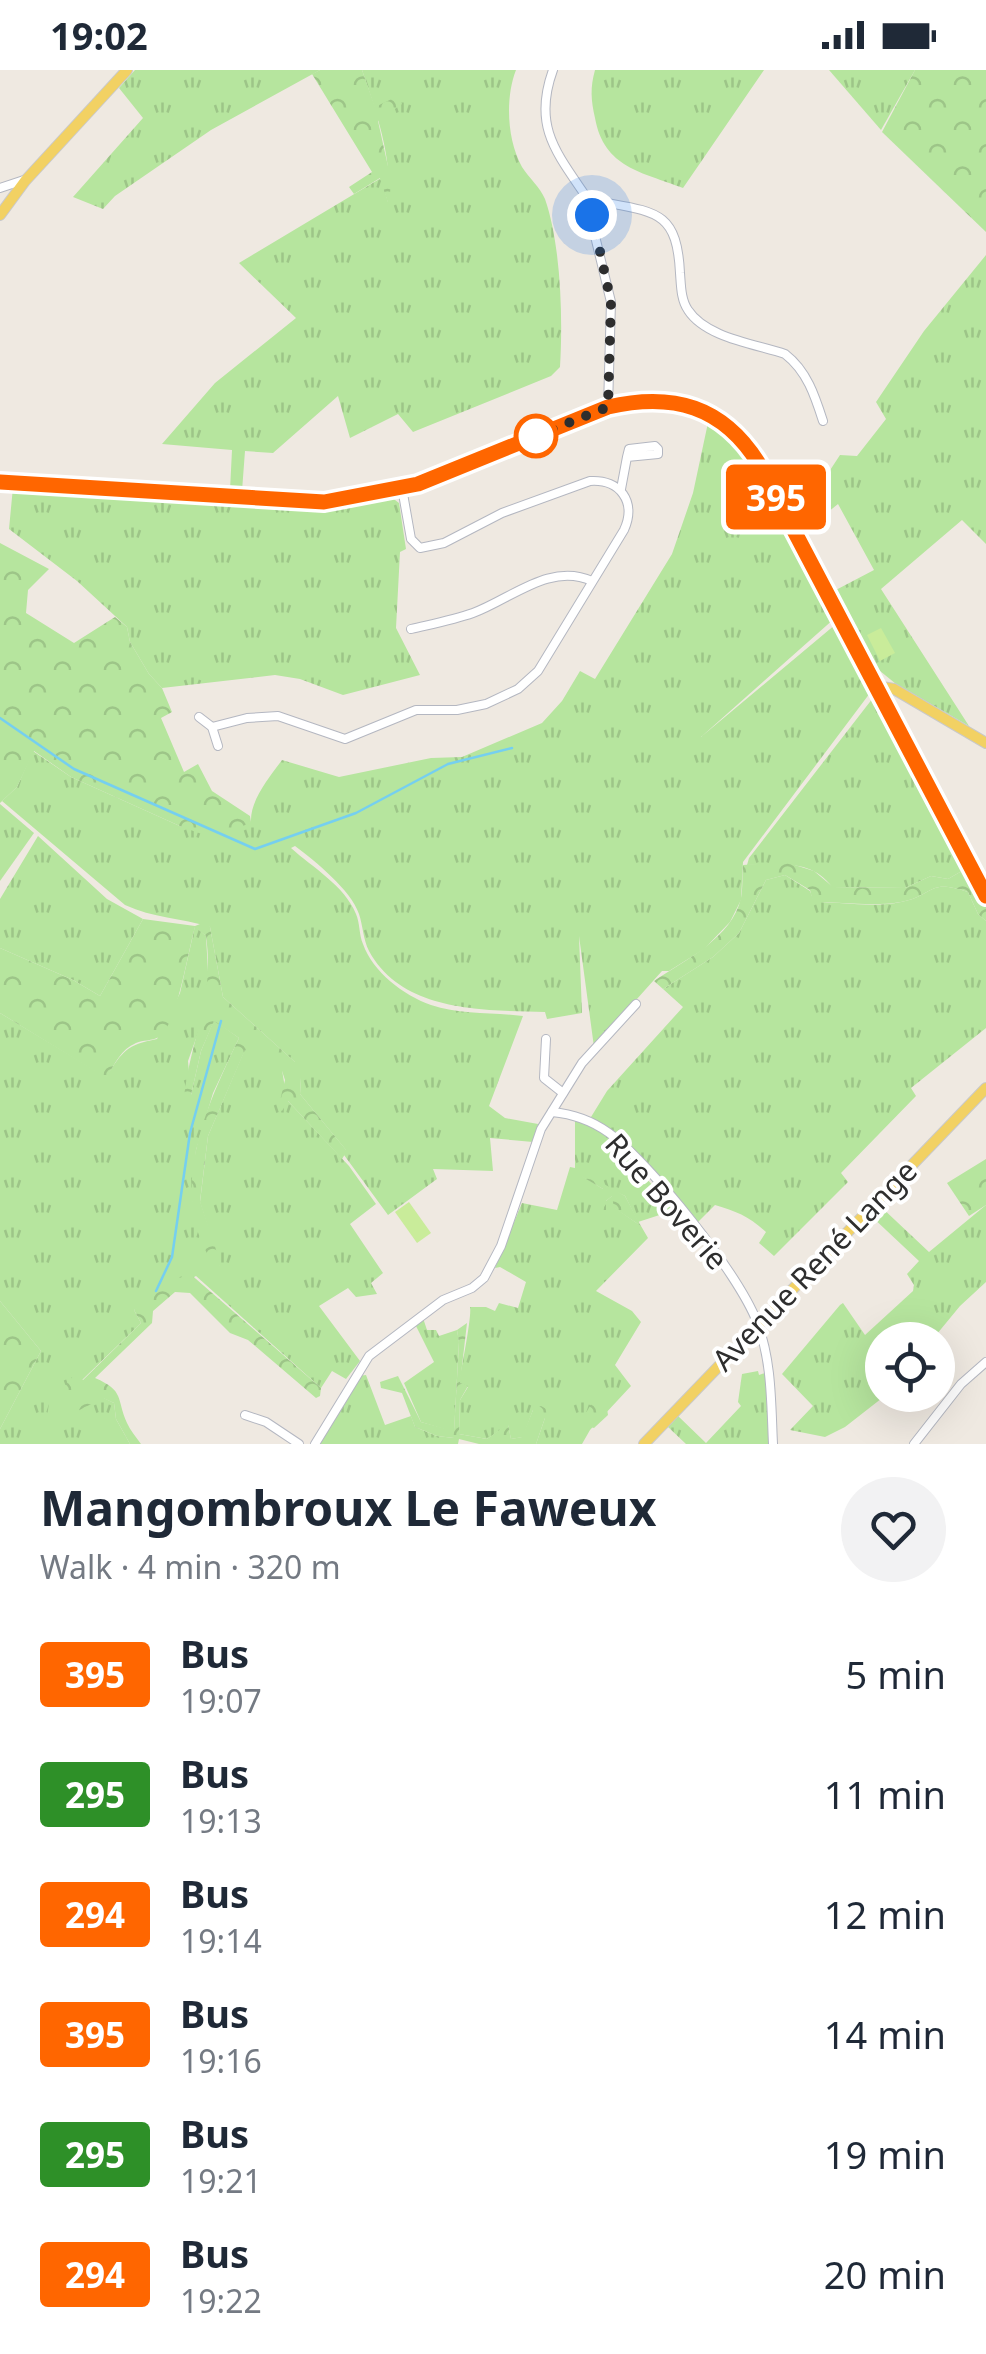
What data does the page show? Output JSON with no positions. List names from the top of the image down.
{
  "streets": {
    "main road": ["Avenue René Lange"],
    "street": ["Rue Boverie"]
  },
  "crossings": [
    ["Rue Boverie", "Avenue René Lange"]
  ],
  "lines": ["bus line 395"],
  "page": {
    "status": "19:02",
    "on_map": "395",
    "heading": ["Mangombroux Le Faweux", "Walk · 4 min · 320 m"],
    "list": [
      {
        "mark": "395",
        "name": "Bus",
        "note": "19:07",
        "value": "5 min"
      },
      {
        "mark": "295",
        "name": "Bus",
        "note": "19:13",
        "value": "11 min"
      },
      {
        "mark": "294",
        "name": "Bus",
        "note": "19:14",
        "value": "12 min"
      },
      {
        "mark": "395",
        "name": "Bus",
        "note": "19:16",
        "value": "14 min"
      },
      {
        "mark": "295",
        "name": "Bus",
        "note": "19:21",
        "value": "19 min"
      },
      {
        "mark": "294",
        "name": "Bus",
        "note": "19:22",
        "value": "20 min"
      }
    ]
  }
}
